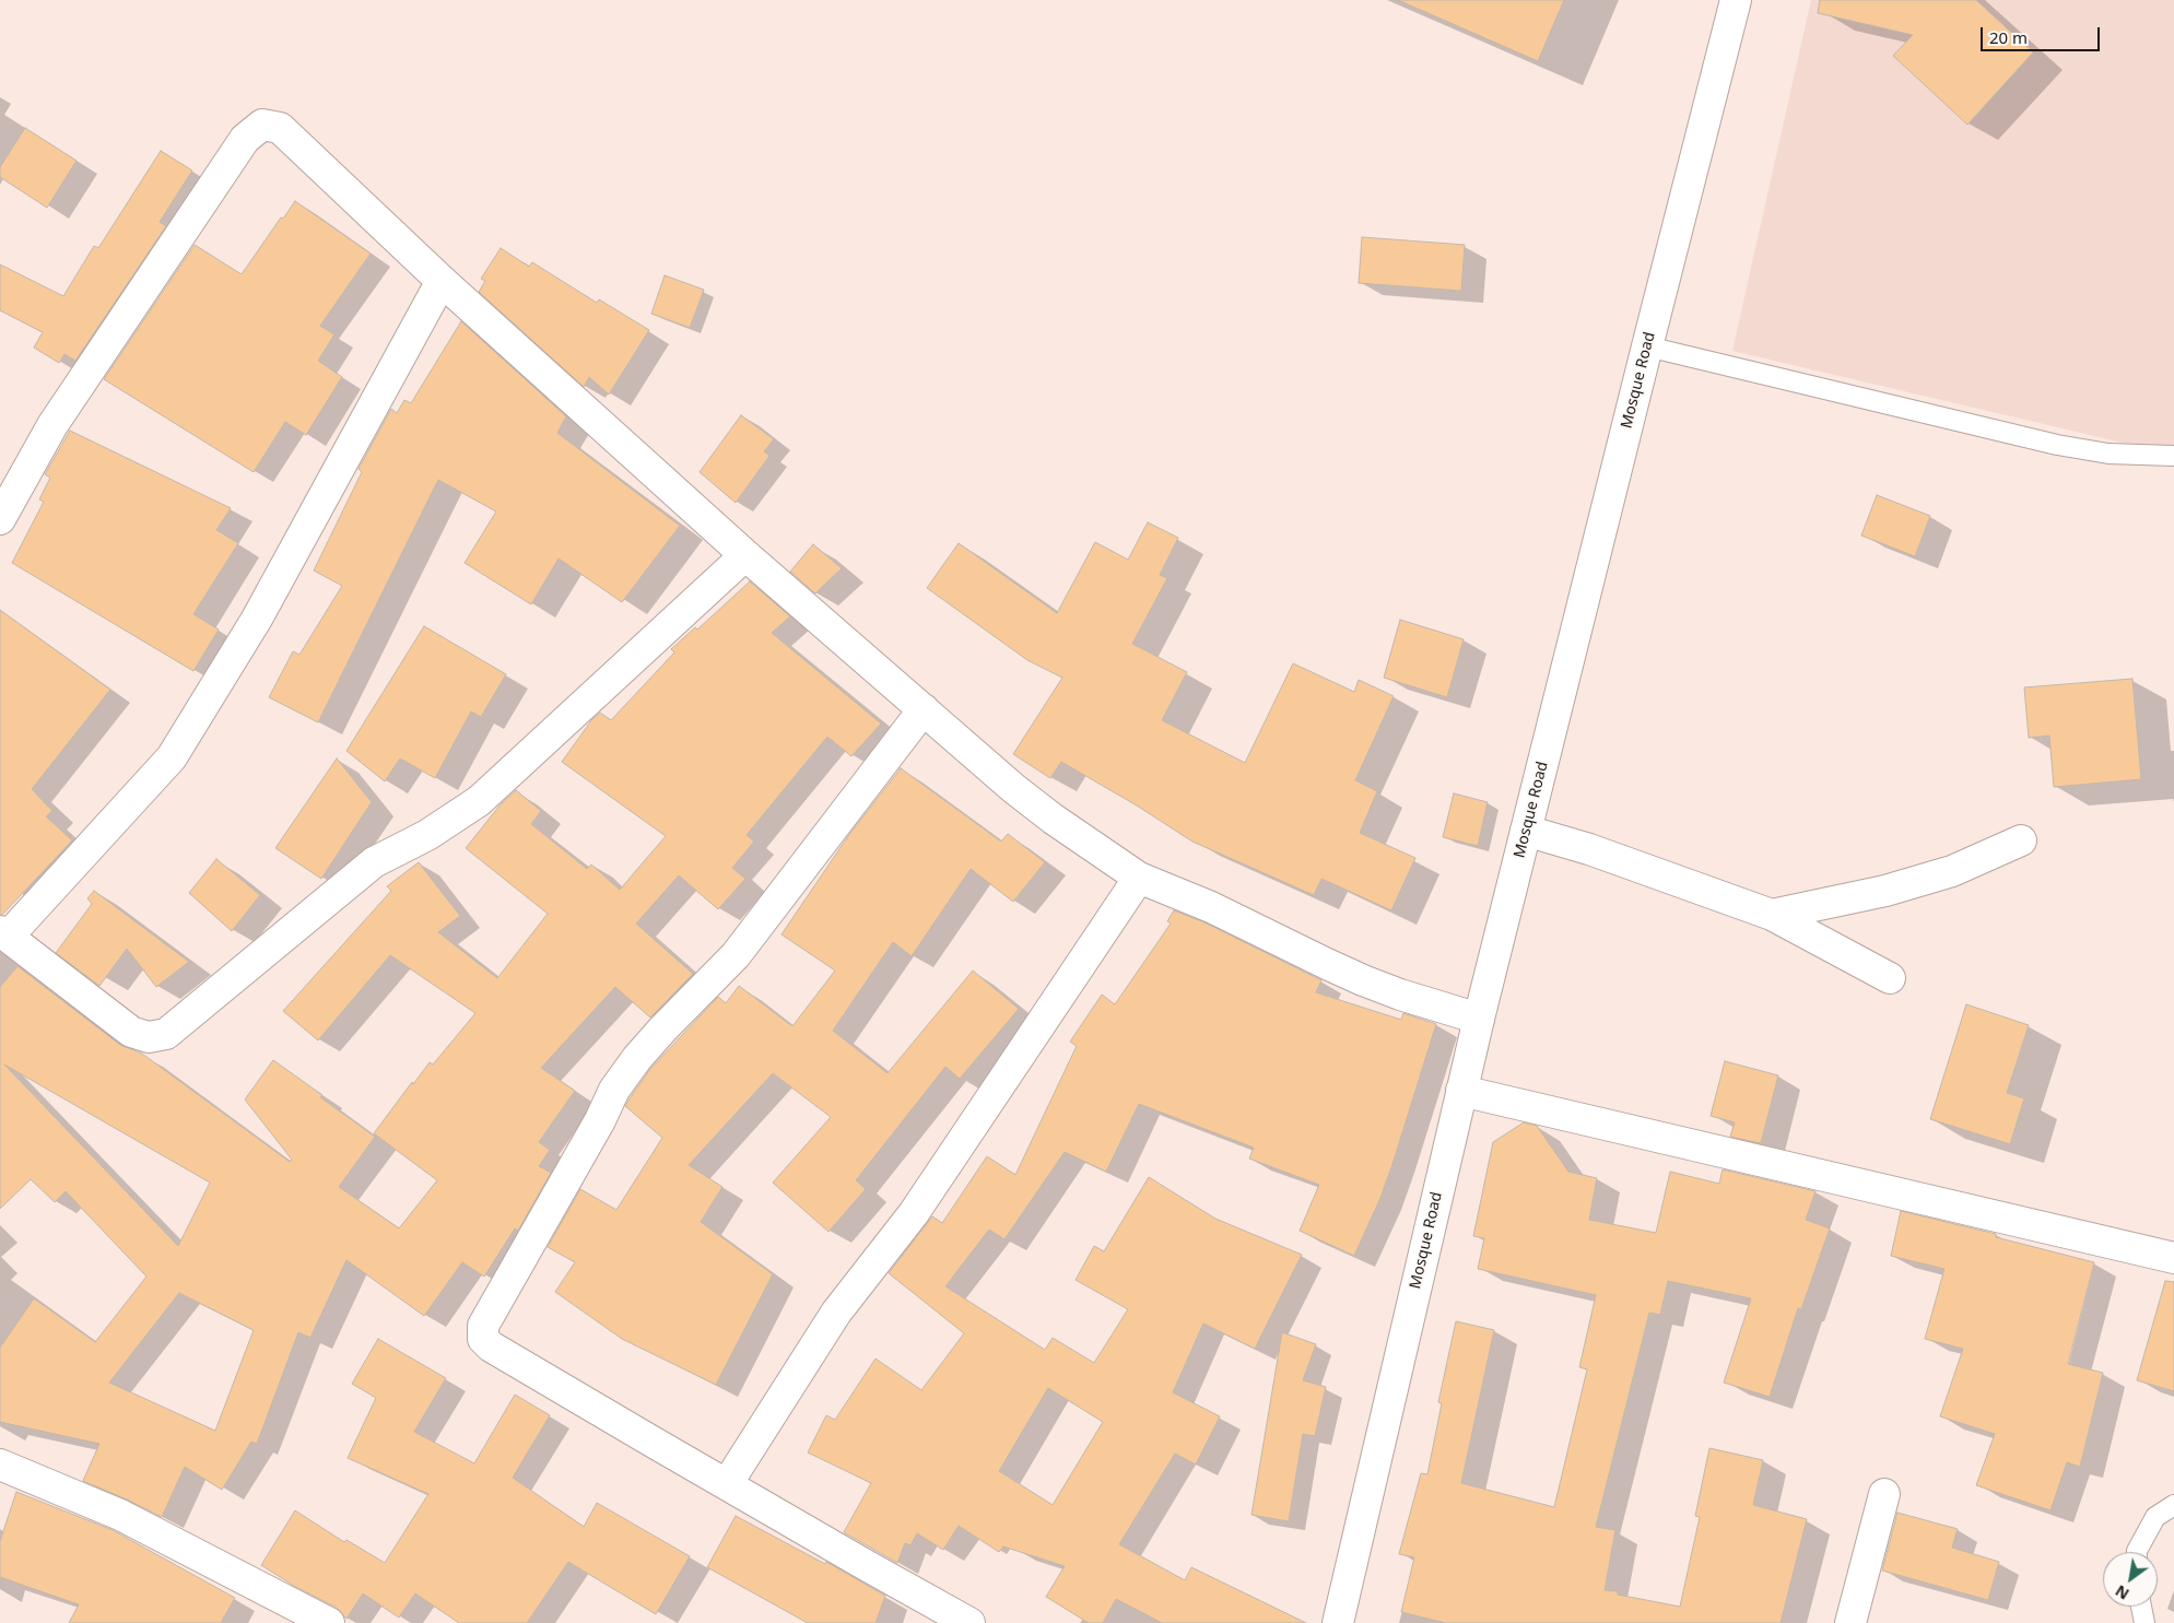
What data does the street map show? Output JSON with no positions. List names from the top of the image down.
{
  "streets": {
    "street": ["Mosque Road"]
  },
  "scale_bar": "20 m",
  "north": "bottom left"
}
